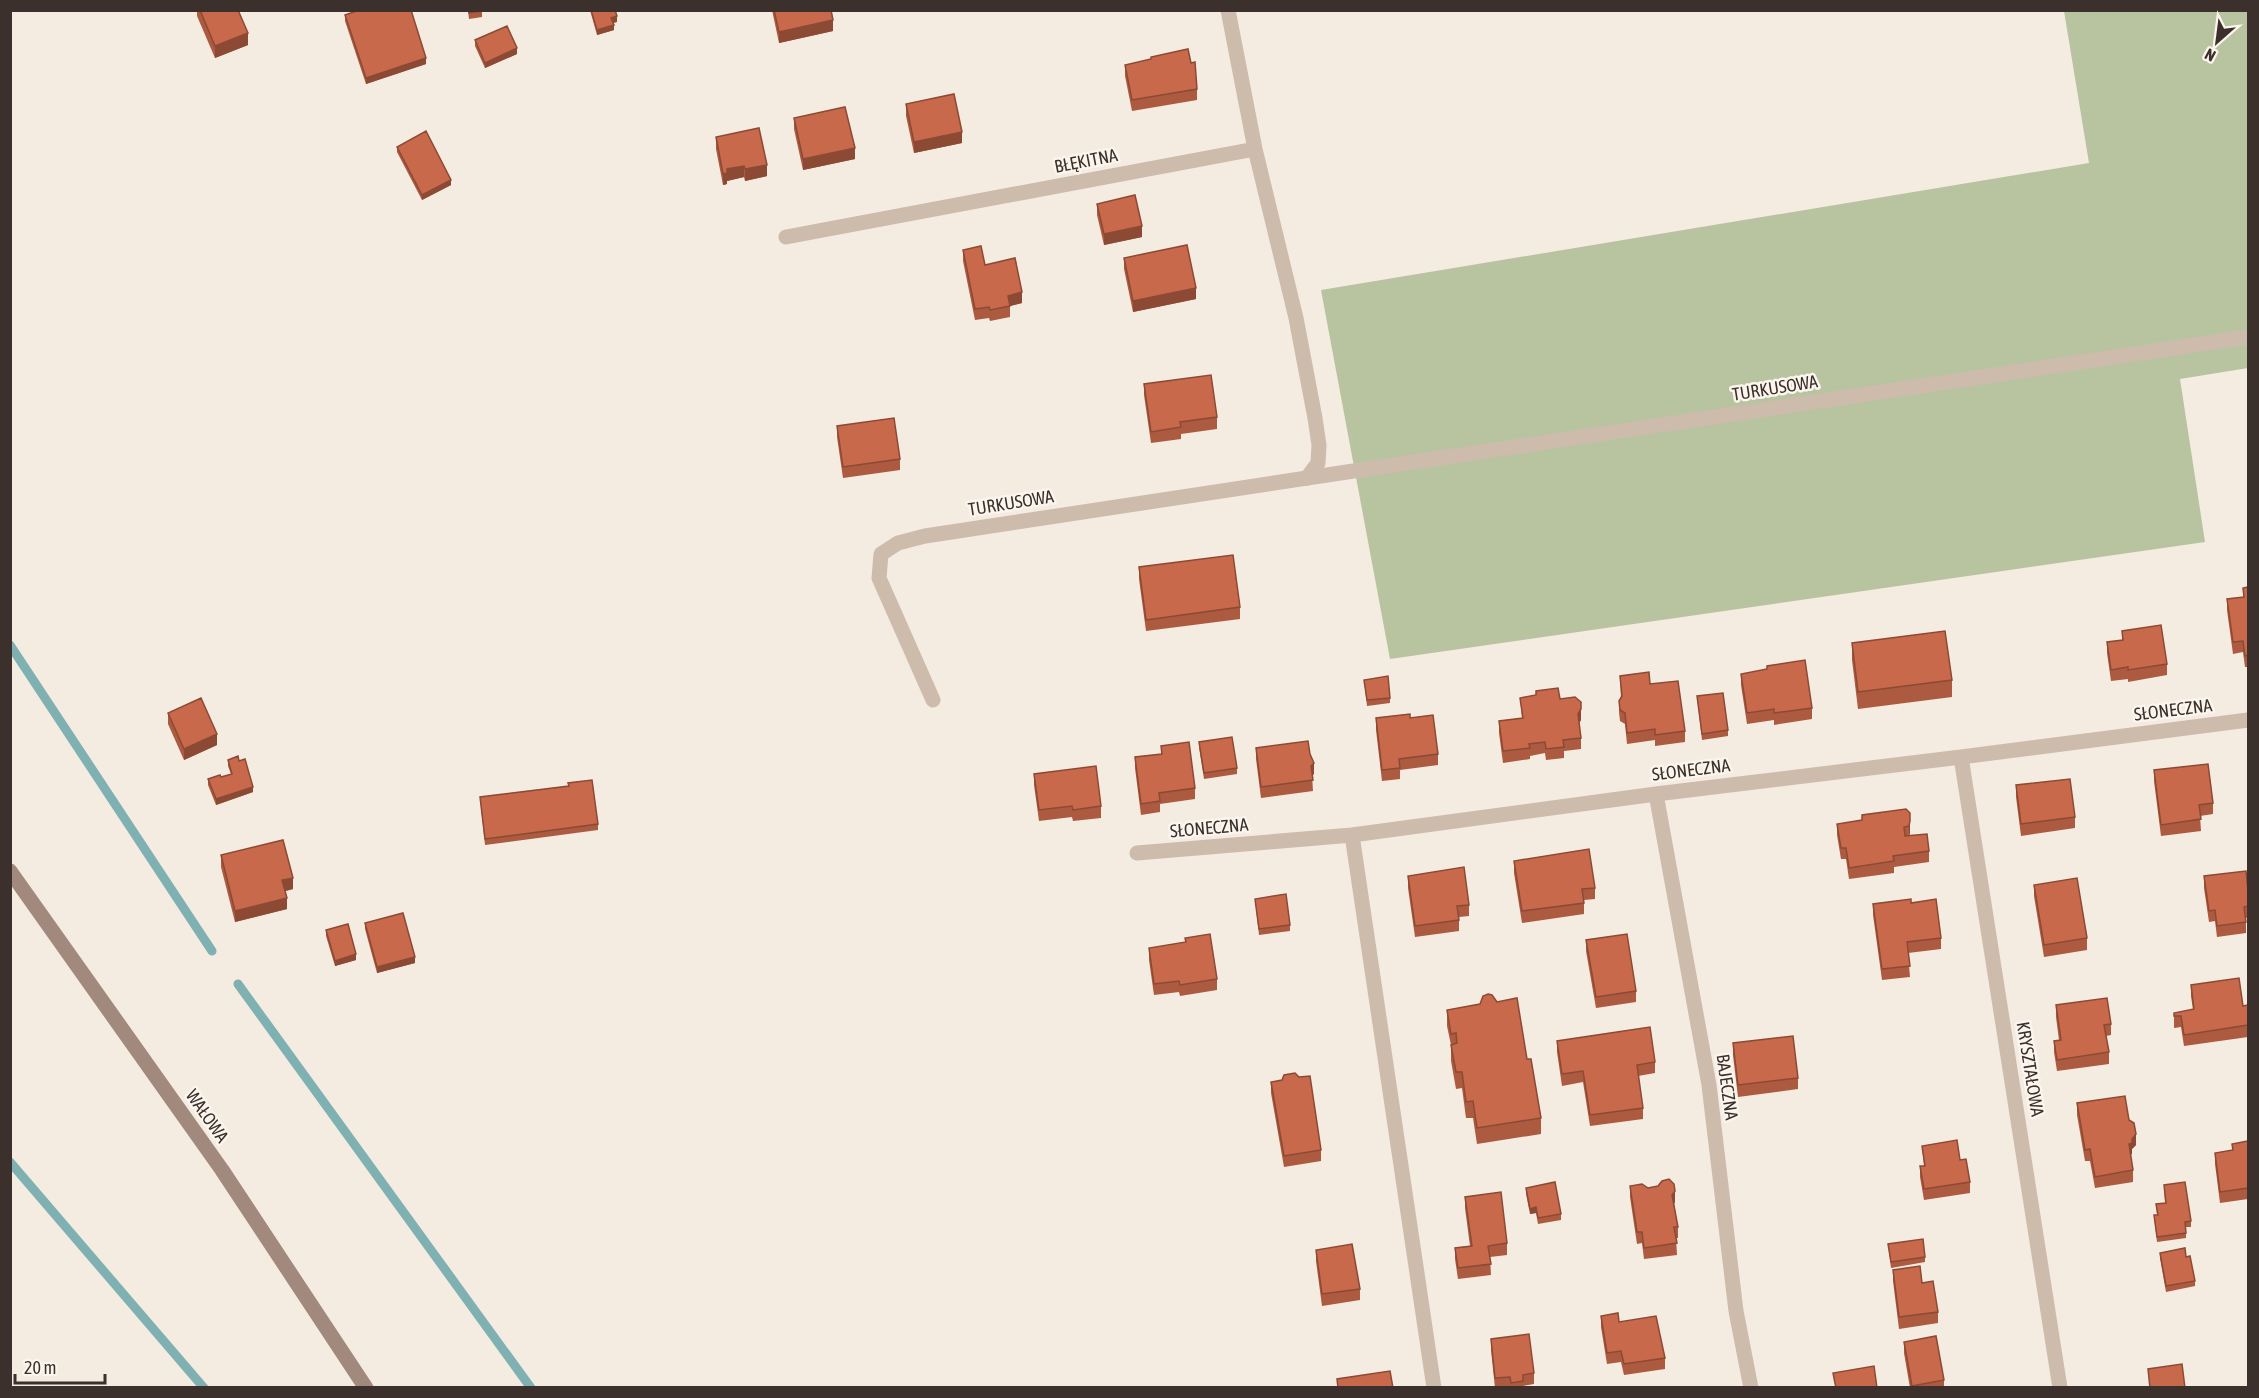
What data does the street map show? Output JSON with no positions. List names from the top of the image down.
{
  "streets": {
    "street": [
      "BŁĘKITNA",
      "TURKUSOWA",
      "SŁONECZNA",
      "KRYSZTAŁOWA",
      "BAJECZNA",
      "WAŁOWA"
    ]
  },
  "crossings": [
    ["SŁONECZNA", "KRYSZTAŁOWA"],
    ["SŁONECZNA", "BAJECZNA"]
  ],
  "scale_bar": "20 m",
  "north": "bottom left"
}
